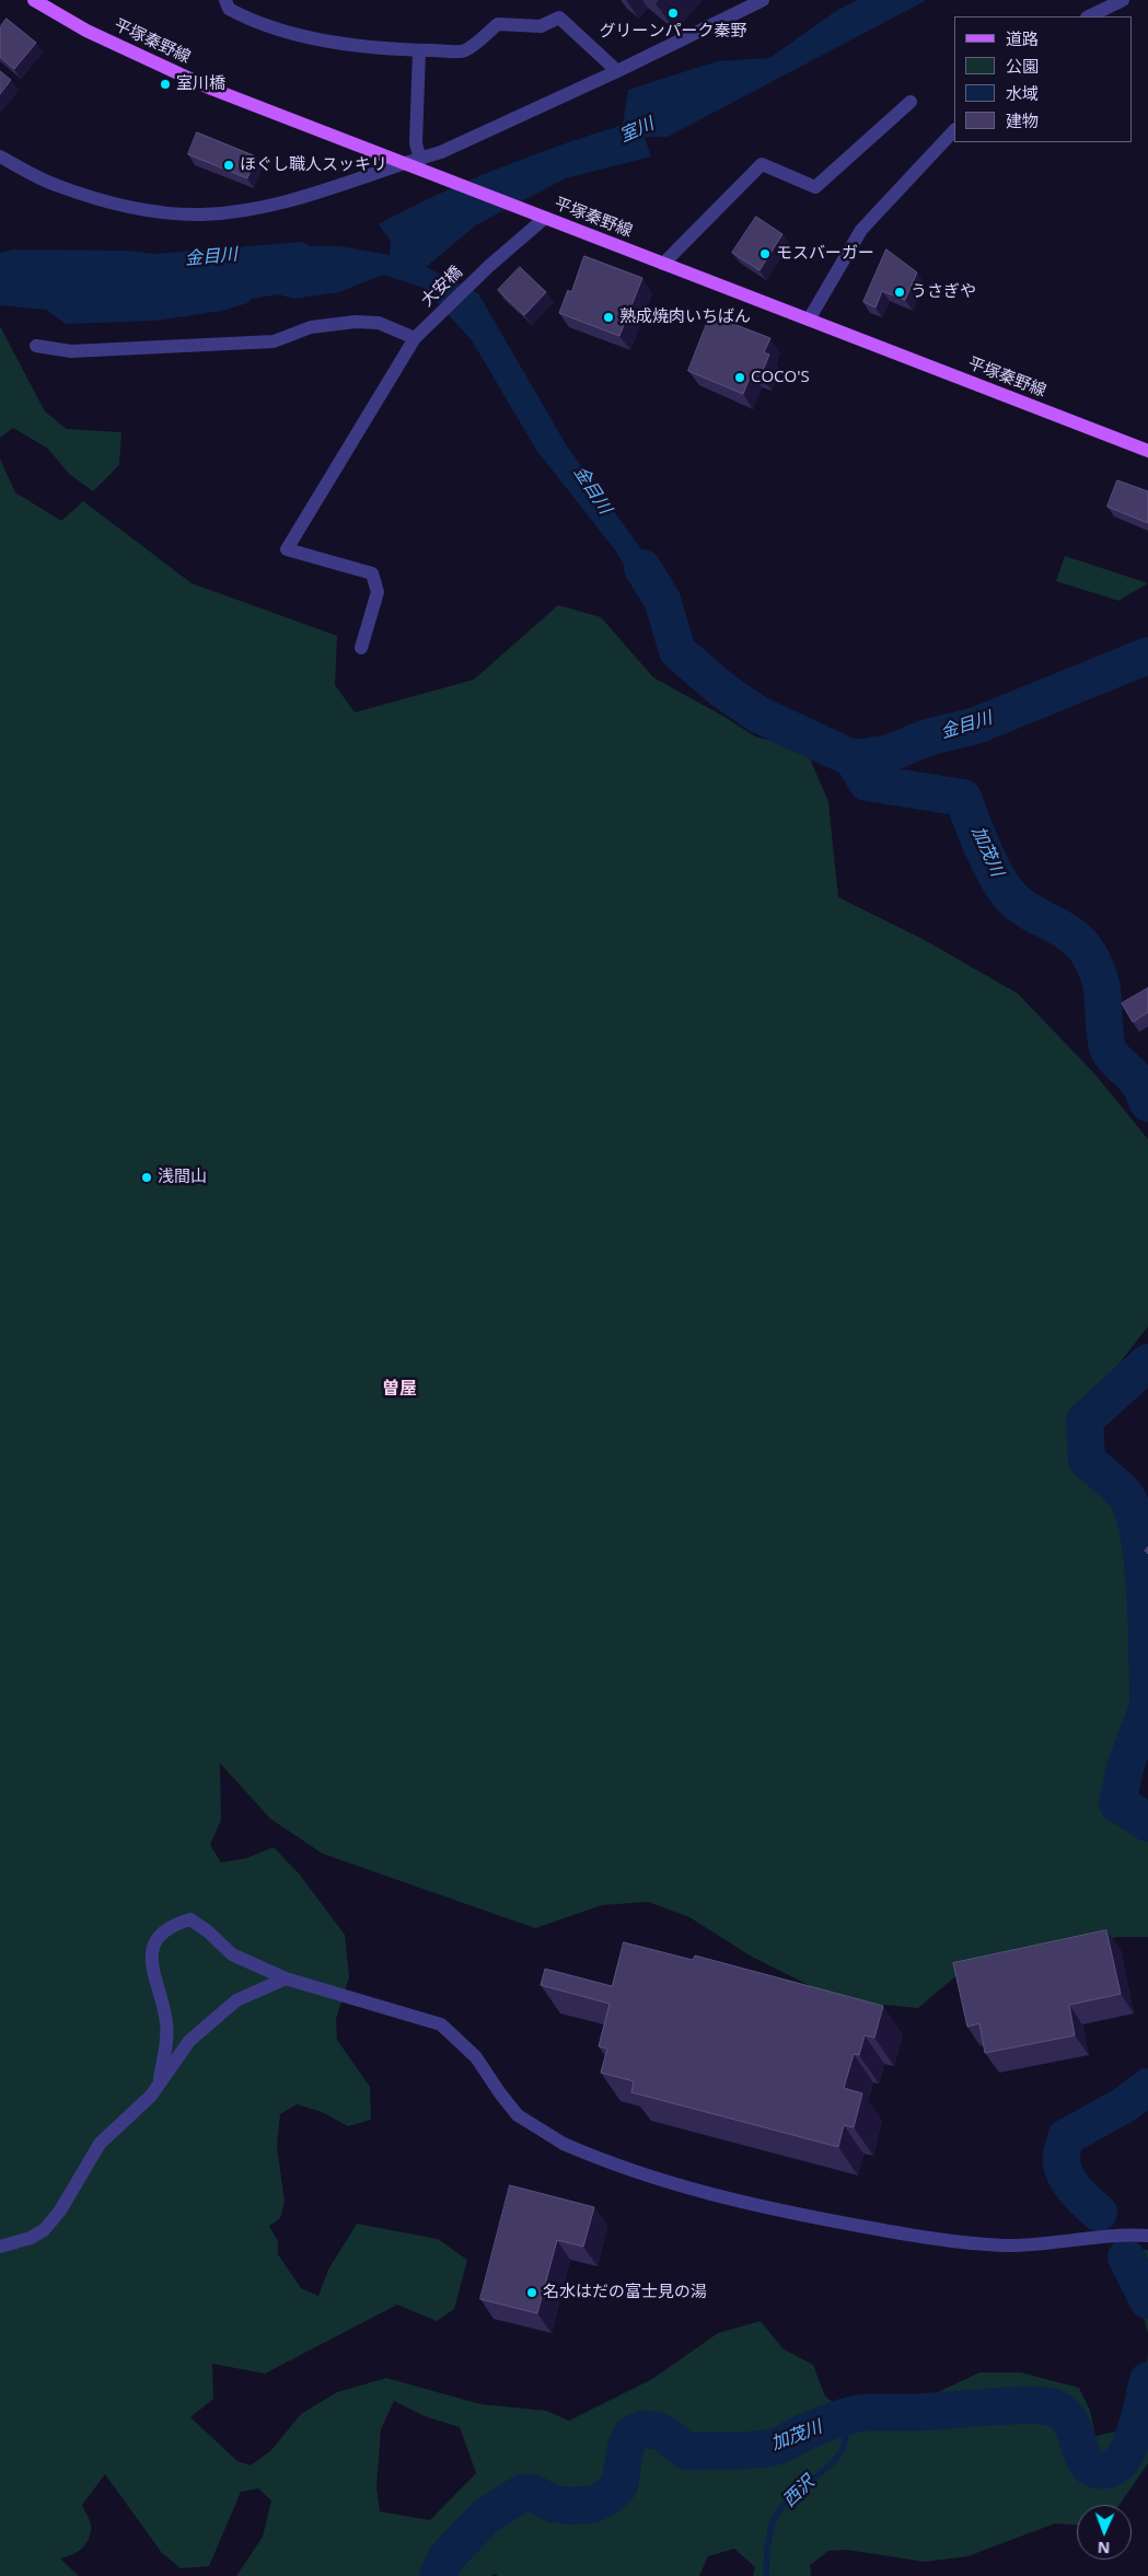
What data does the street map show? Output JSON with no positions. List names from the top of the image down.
{
  "streets": {
    "main road": ["平塚秦野線"],
    "street": ["大安橋"]
  },
  "crossings": [
    ["平塚秦野線", "大安橋"]
  ],
  "districts": ["曽屋"],
  "water": [
    "室川",
    "金目川",
    "加茂川",
    "西沢"
  ],
  "places": [
    "グリーンパーク秦野",
    "室川橋",
    "ほぐし職人スッキリ",
    "モスバーガー",
    "うさぎや",
    "熟成焼肉いちばん",
    "COCO'S",
    "浅間山",
    "名水はだの富士見の湯"
  ],
  "legend": [
    "道路",
    "公園",
    "水域",
    "建物"
  ],
  "north": "bottom"
}
